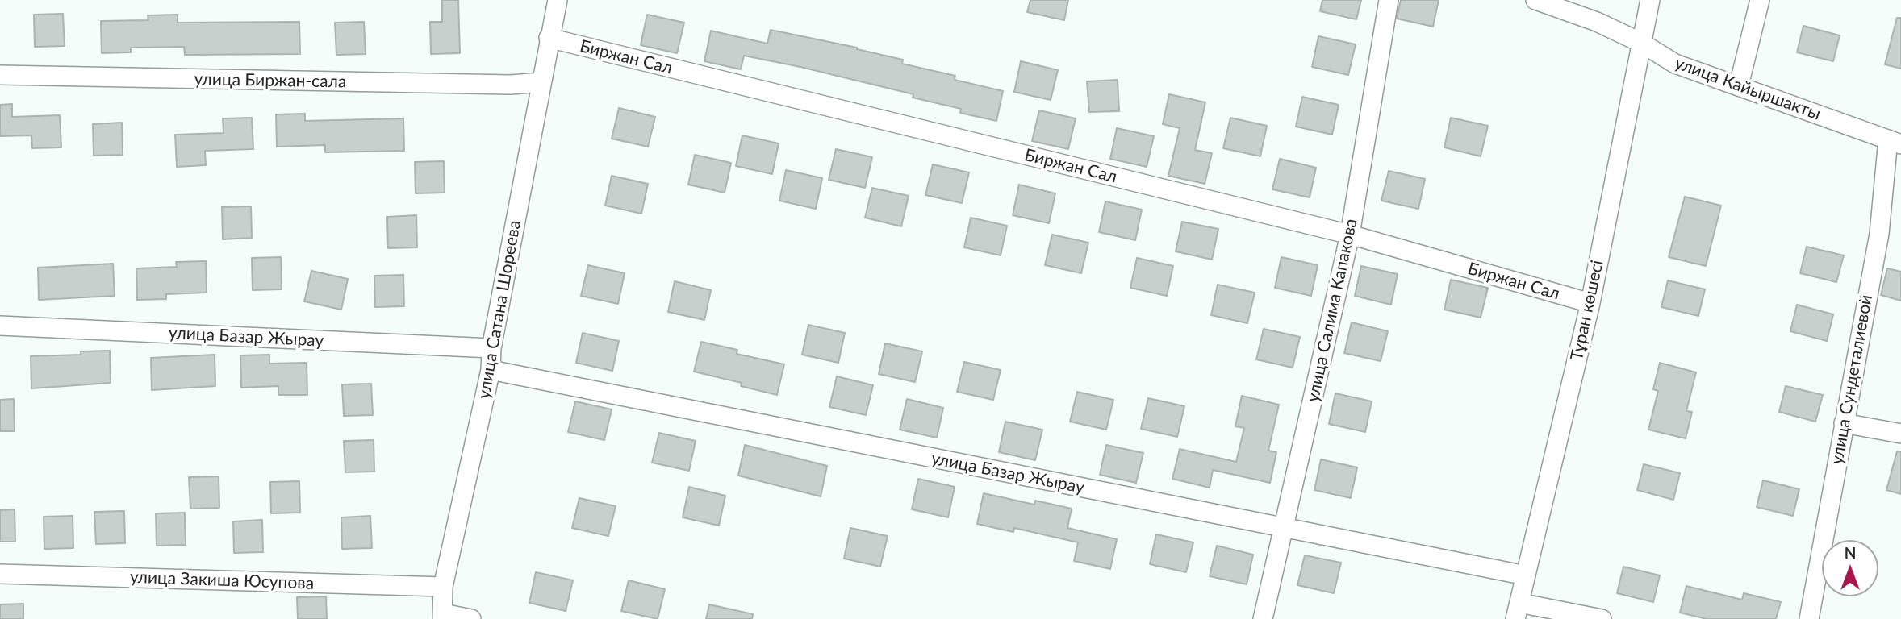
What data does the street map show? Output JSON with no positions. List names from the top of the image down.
{
  "streets": {
    "street": [
      "Биржан Сал",
      "улица Биржан-сала",
      "улица Кайыршакты",
      "улица Сатана Шореева",
      "улица Салима Капакова",
      "Тұран көшесі",
      "улица Базар Жырау",
      "улица Сундеталиевой",
      "улица Закиша Юсупова"
    ]
  },
  "crossings": [
    ["Биржан Сал", "улица Сатана Шореева"],
    ["Биржан Сал", "улица Салима Капакова"],
    ["Биржан Сал", "Тұран көшесі"],
    ["улица Биржан-сала", "улица Сатана Шореева"],
    ["улица Кайыршакты", "Тұран көшесі"],
    ["улица Кайыршакты", "улица Сундеталиевой"],
    ["улица Сатана Шореева", "улица Базар Жырау"],
    ["улица Сатана Шореева", "улица Закиша Юсупова"],
    ["улица Салима Капакова", "улица Базар Жырау"],
    ["Тұран көшесі", "улица Базар Жырау"]
  ],
  "north": "top"
}
